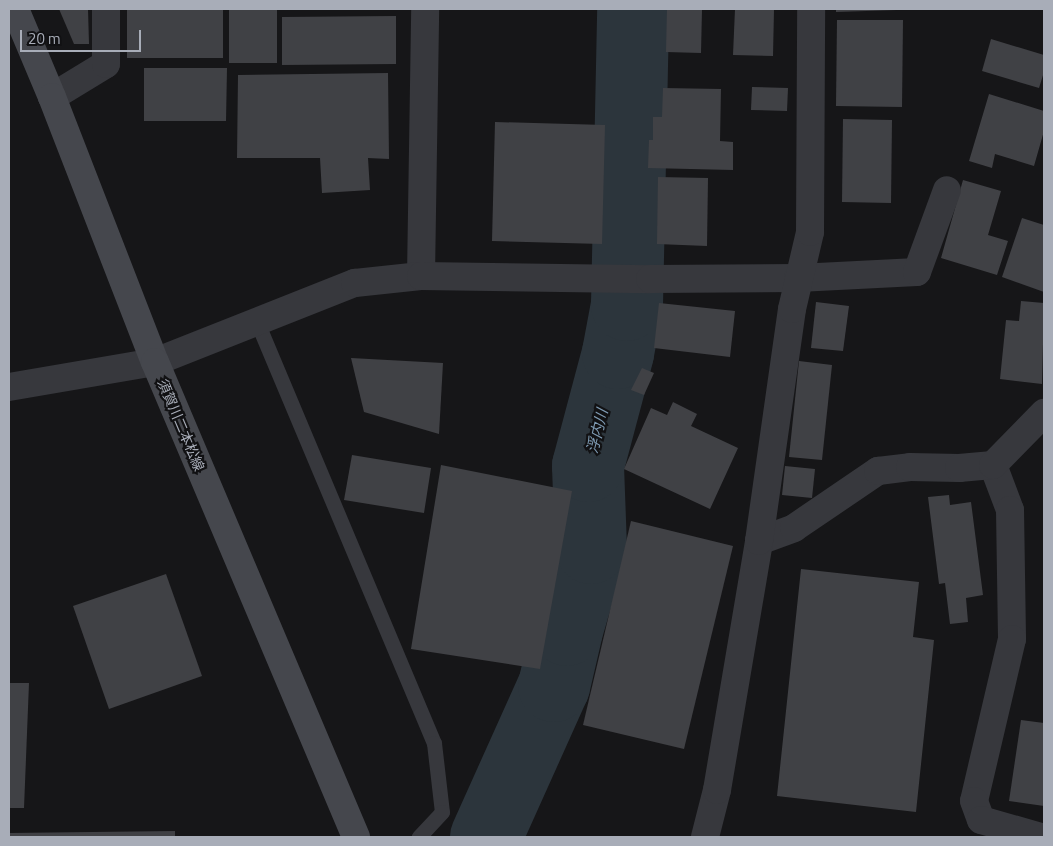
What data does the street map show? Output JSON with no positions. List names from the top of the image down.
{
  "streets": {
    "main road": ["須賀川二本松線"]
  },
  "water": ["浮内川"],
  "scale_bar": "20 m"
}
